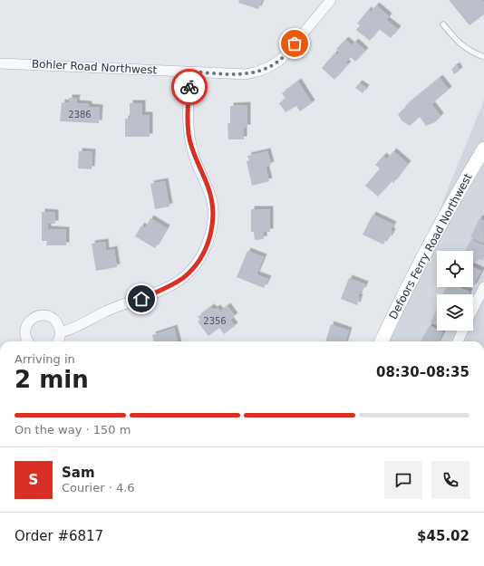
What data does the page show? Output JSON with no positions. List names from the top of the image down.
{
  "streets": {
    "street": ["Bohler Road Northwest", "Defoors Ferry Road Northwest"]
  },
  "house_numbers": ["2386", "2356"],
  "page": {
    "heading": ["2 min", "Arriving in", "08:30–08:35"],
    "panel": [
      "Sam",
      "Courier · 4.6",
      "Order #6817",
      "$45.02"
    ],
    "bar": "On the way · 150 m",
    "round": "S"
  }
}
